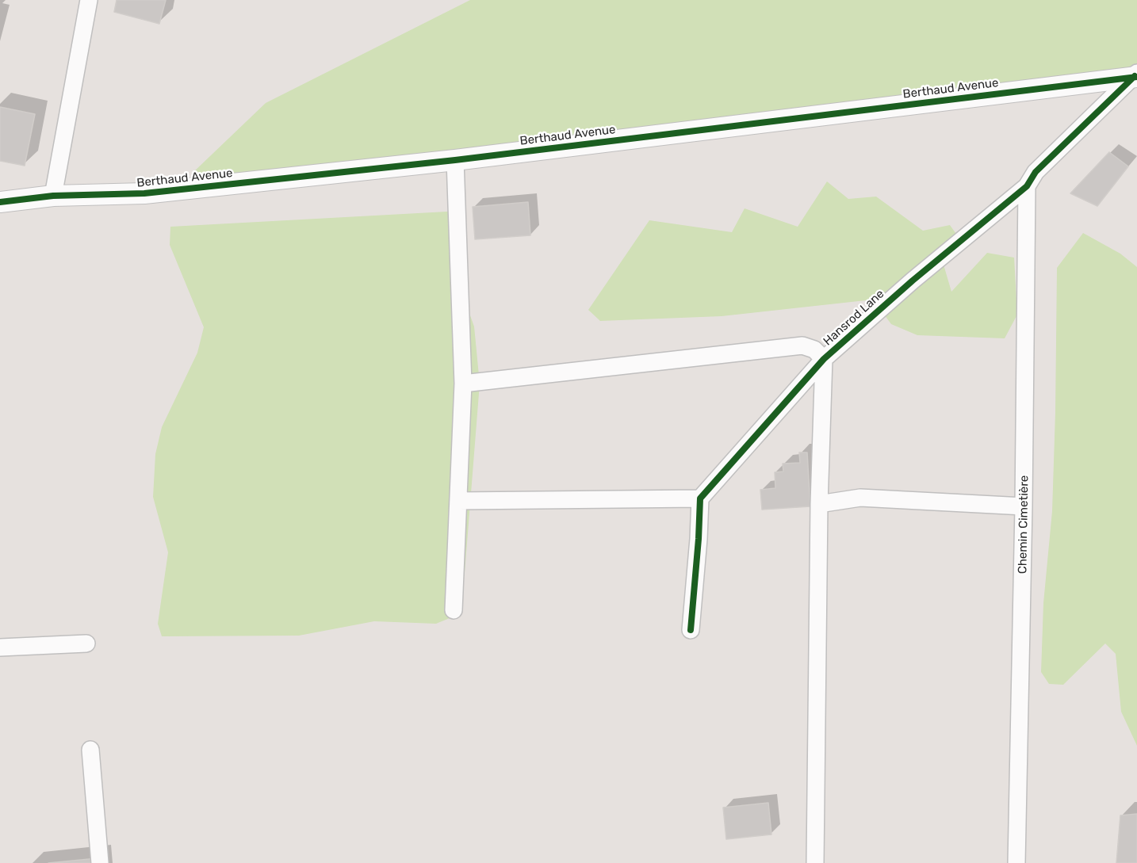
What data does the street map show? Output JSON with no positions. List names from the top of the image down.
{
  "streets": {
    "street": ["Berthaud Avenue", "Hansrod Lane", "Chemin Cimetière"]
  },
  "crossings": [
    ["Berthaud Avenue", "Hansrod Lane"],
    ["Hansrod Lane", "Chemin Cimetière"]
  ]
}
